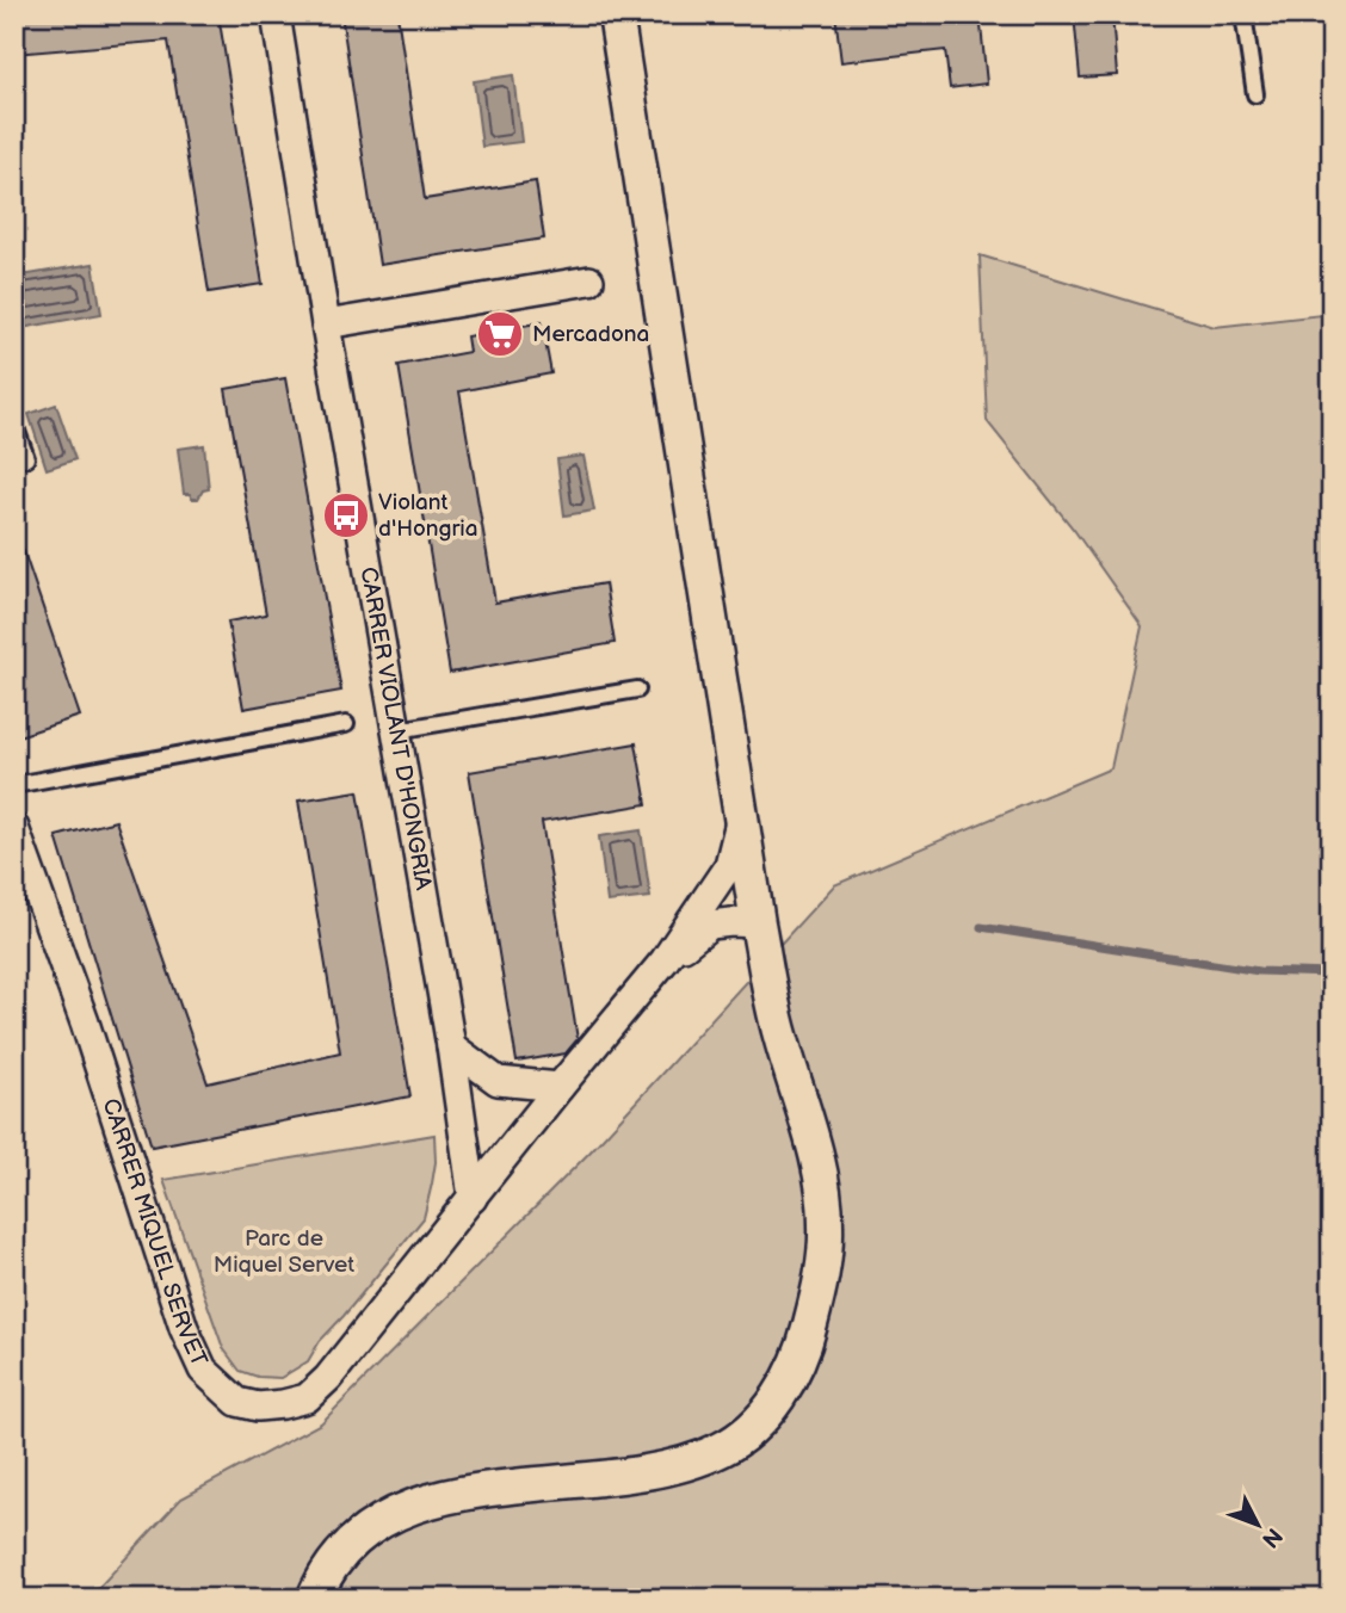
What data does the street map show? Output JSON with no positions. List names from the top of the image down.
{
  "streets": {
    "street": ["CARRER VIOLANT D'HONGRIA", "CARRER MIQUEL SERVET"]
  },
  "crossings": [
    ["CARRER VIOLANT D'HONGRIA", "CARRER MIQUEL SERVET"]
  ],
  "parks": ["Parc de Miquel Servet"],
  "places": {
    "supermarket": ["Mercadona"],
    "bus stop": ["Violant d'Hongria"]
  },
  "north": "bottom right"
}
